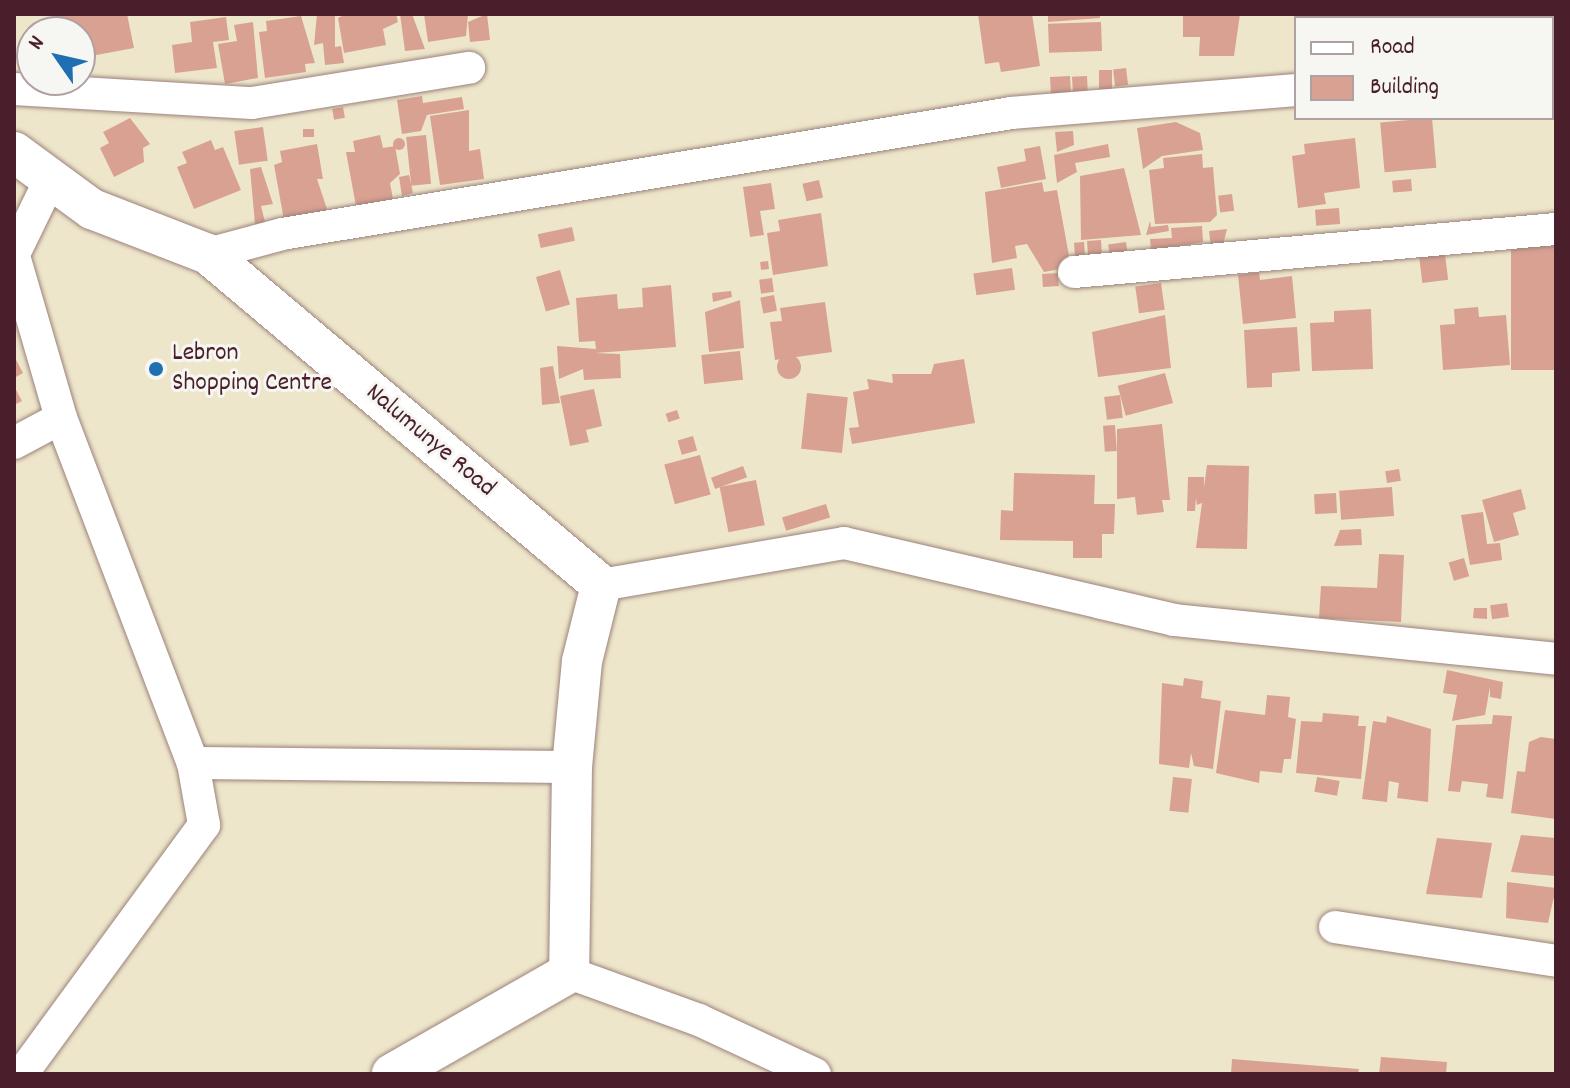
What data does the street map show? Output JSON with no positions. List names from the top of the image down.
{
  "streets": {
    "street": ["Nalumunye Road"]
  },
  "places": ["Lebron Shopping Centre"],
  "legend": ["Road", "Building"],
  "north": "top left"
}
